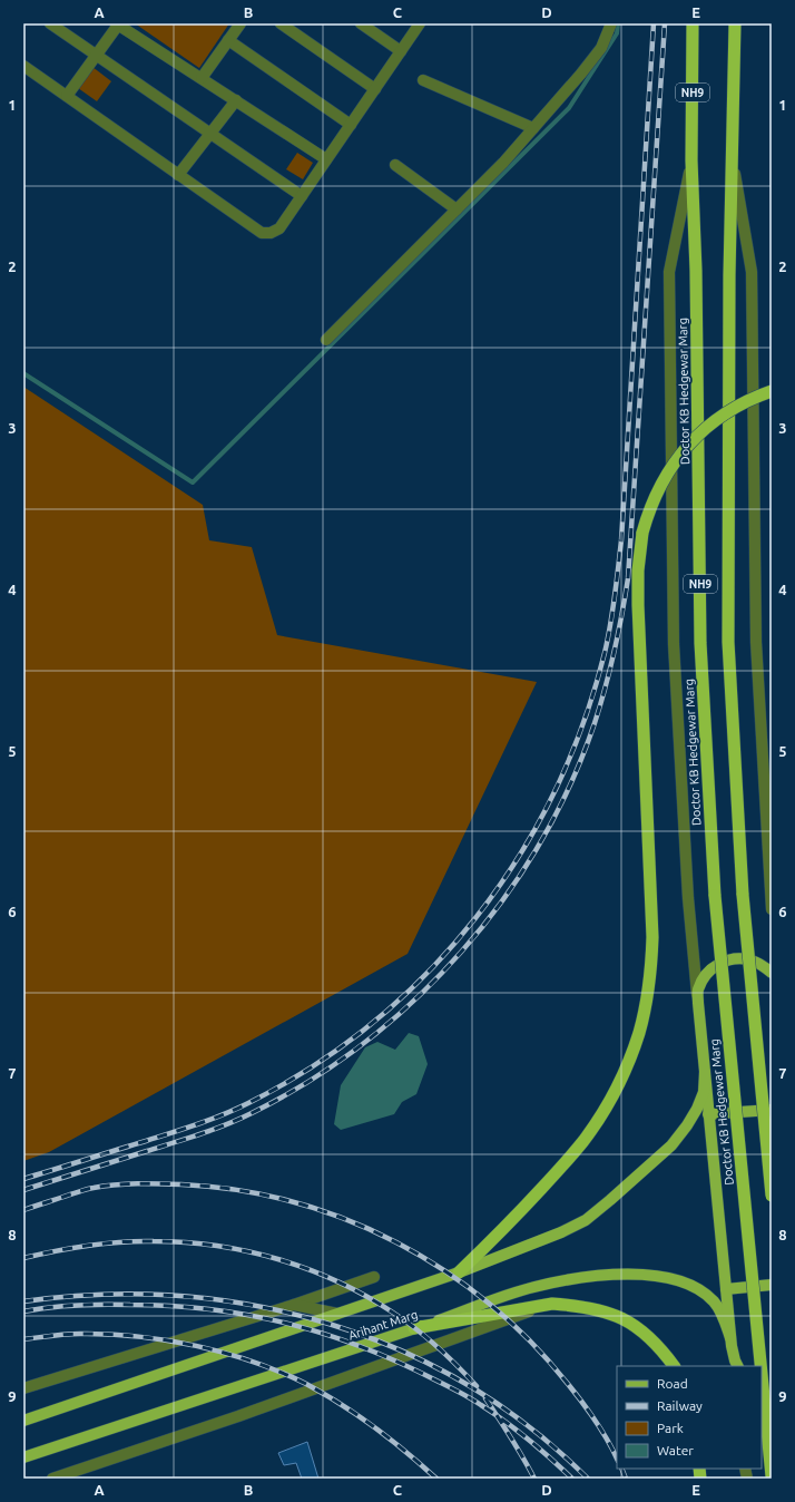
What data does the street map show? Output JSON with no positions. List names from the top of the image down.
{
  "streets": {
    "highway": ["NH9", "Doctor KB Hedgewar Marg"],
    "main road": ["Arihant Marg"]
  },
  "legend": [
    "Road",
    "Railway",
    "Park",
    "Water"
  ],
  "grid": {
    "columns": [
      "A",
      "B",
      "C",
      "D",
      "E"
    ],
    "rows": [
      "1",
      "2",
      "3",
      "4",
      "5",
      "6",
      "7",
      "8",
      "9"
    ]
  }
}
